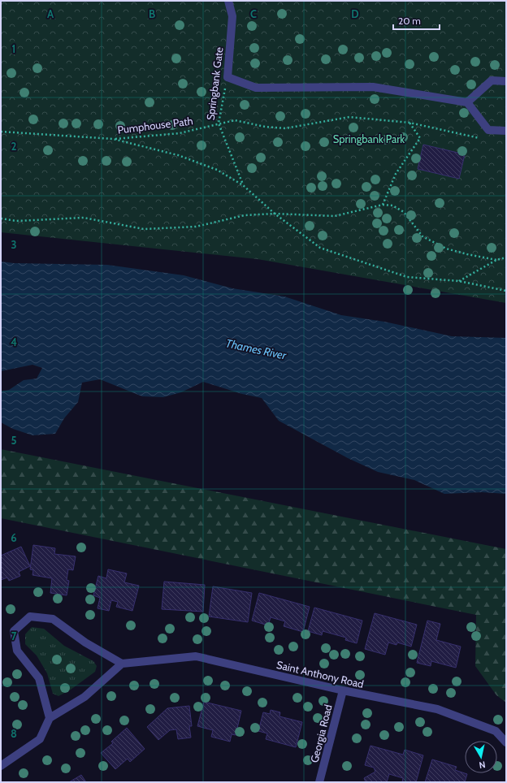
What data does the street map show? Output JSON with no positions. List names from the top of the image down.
{
  "streets": {
    "street": ["Springbank Gate", "Saint Anthony Road", "Georgia Road"],
    "path": ["Pumphouse Path"]
  },
  "crossings": [
    ["Springbank Gate", "Pumphouse Path"],
    ["Saint Anthony Road", "Georgia Road"]
  ],
  "water": ["Thames River"],
  "parks": ["Springbank Park"],
  "scale_bar": "20 m",
  "north": "bottom",
  "grid": {
    "columns": [
      "A",
      "B",
      "C",
      "D"
    ],
    "rows": [
      "1",
      "2",
      "3",
      "4",
      "5",
      "6",
      "7",
      "8"
    ]
  }
}
